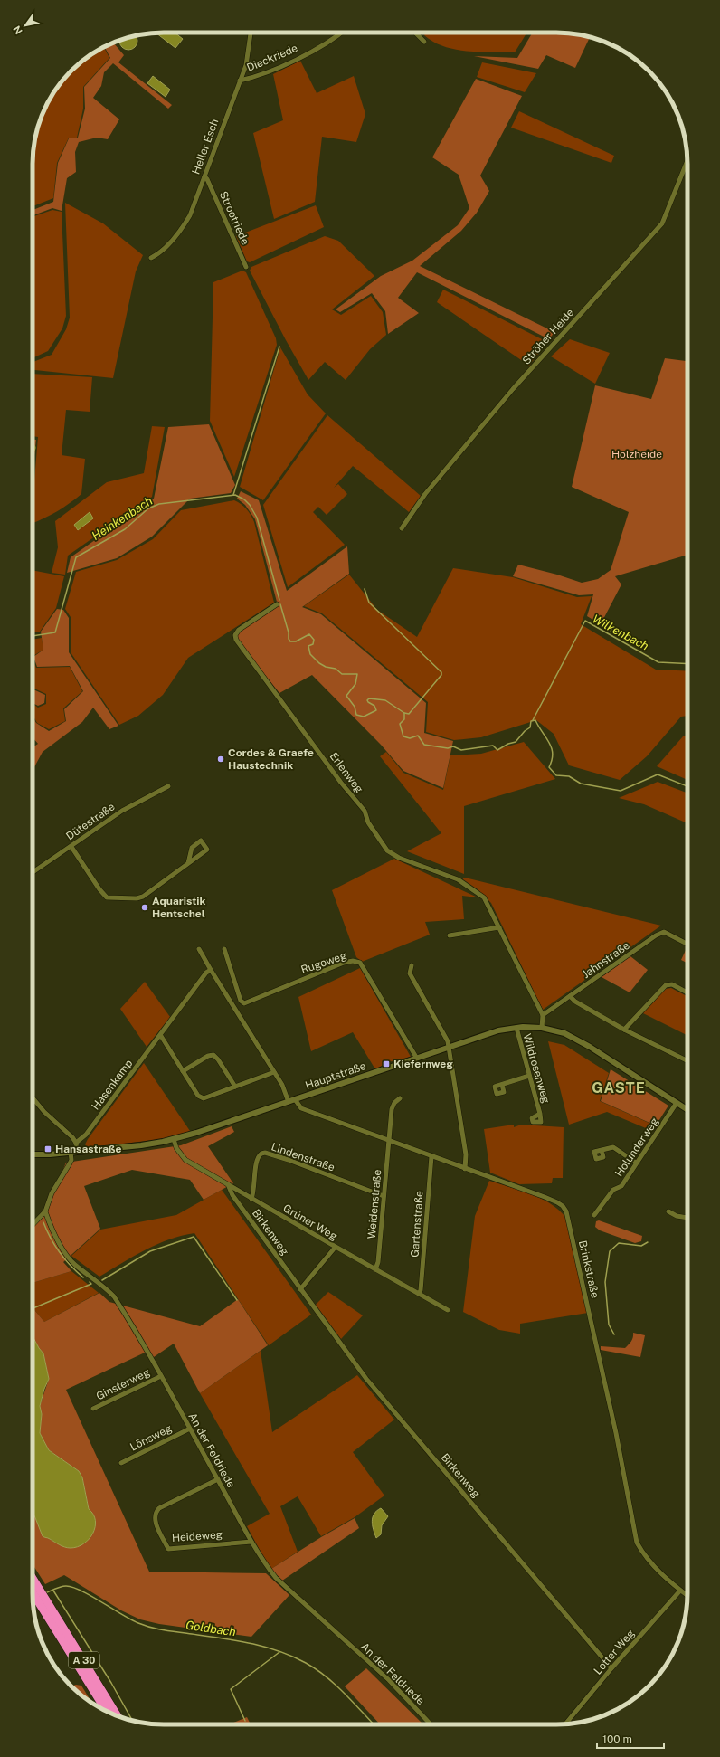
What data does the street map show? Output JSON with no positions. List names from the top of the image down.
{
  "streets": {
    "highway": ["A 30"],
    "street": [
      "Dieckriede",
      "Heller Esch",
      "Strootriede",
      "Ströher Heide",
      "Erlenweg",
      "Dütestraße",
      "Jahnstraße",
      "Rugoweg",
      "Wildrosenweg",
      "Hauptstraße",
      "Hasenkamp",
      "Holunderweg",
      "Lindenstraße",
      "Weidenstraße",
      "Grüner Weg",
      "Gartenstraße",
      "Birkenweg",
      "Brinkstraße",
      "Ginsterweg",
      "Lönsweg",
      "An der Feldriede",
      "Heideweg",
      "Lotter Weg"
    ]
  },
  "crossings": [
    ["Dieckriede", "Heller Esch"],
    ["Heller Esch", "Strootriede"],
    ["Erlenweg", "Jahnstraße"],
    ["Rugoweg", "Hauptstraße"],
    ["Wildrosenweg", "Hauptstraße"],
    ["Hauptstraße", "Holunderweg"],
    ["Hauptstraße", "Grüner Weg"],
    ["Hauptstraße", "Brinkstraße"],
    ["Lindenstraße", "Weidenstraße"],
    ["Lindenstraße", "Grüner Weg"],
    ["Weidenstraße", "Grüner Weg"],
    ["Weidenstraße", "Brinkstraße"],
    ["Grüner Weg", "Gartenstraße"],
    ["Grüner Weg", "Birkenweg"],
    ["Gartenstraße", "Brinkstraße"],
    ["Birkenweg", "Lotter Weg"],
    ["Brinkstraße", "Lotter Weg"],
    ["Ginsterweg", "An der Feldriede"],
    ["Lönsweg", "An der Feldriede"],
    ["An der Feldriede", "Heideweg"]
  ],
  "districts": ["GASTE"],
  "water": ["Heinkenbach", "Wilkenbach", "Goldbach"],
  "parks": ["Holzheide"],
  "places": {
    "other": ["Cordes & Graefe Haustechnik", "Aquaristik Hentschel"],
    "transit": ["Kiefernweg", "Hansastraße"]
  },
  "scale_bar": "100 m",
  "north": "bottom left"
}
